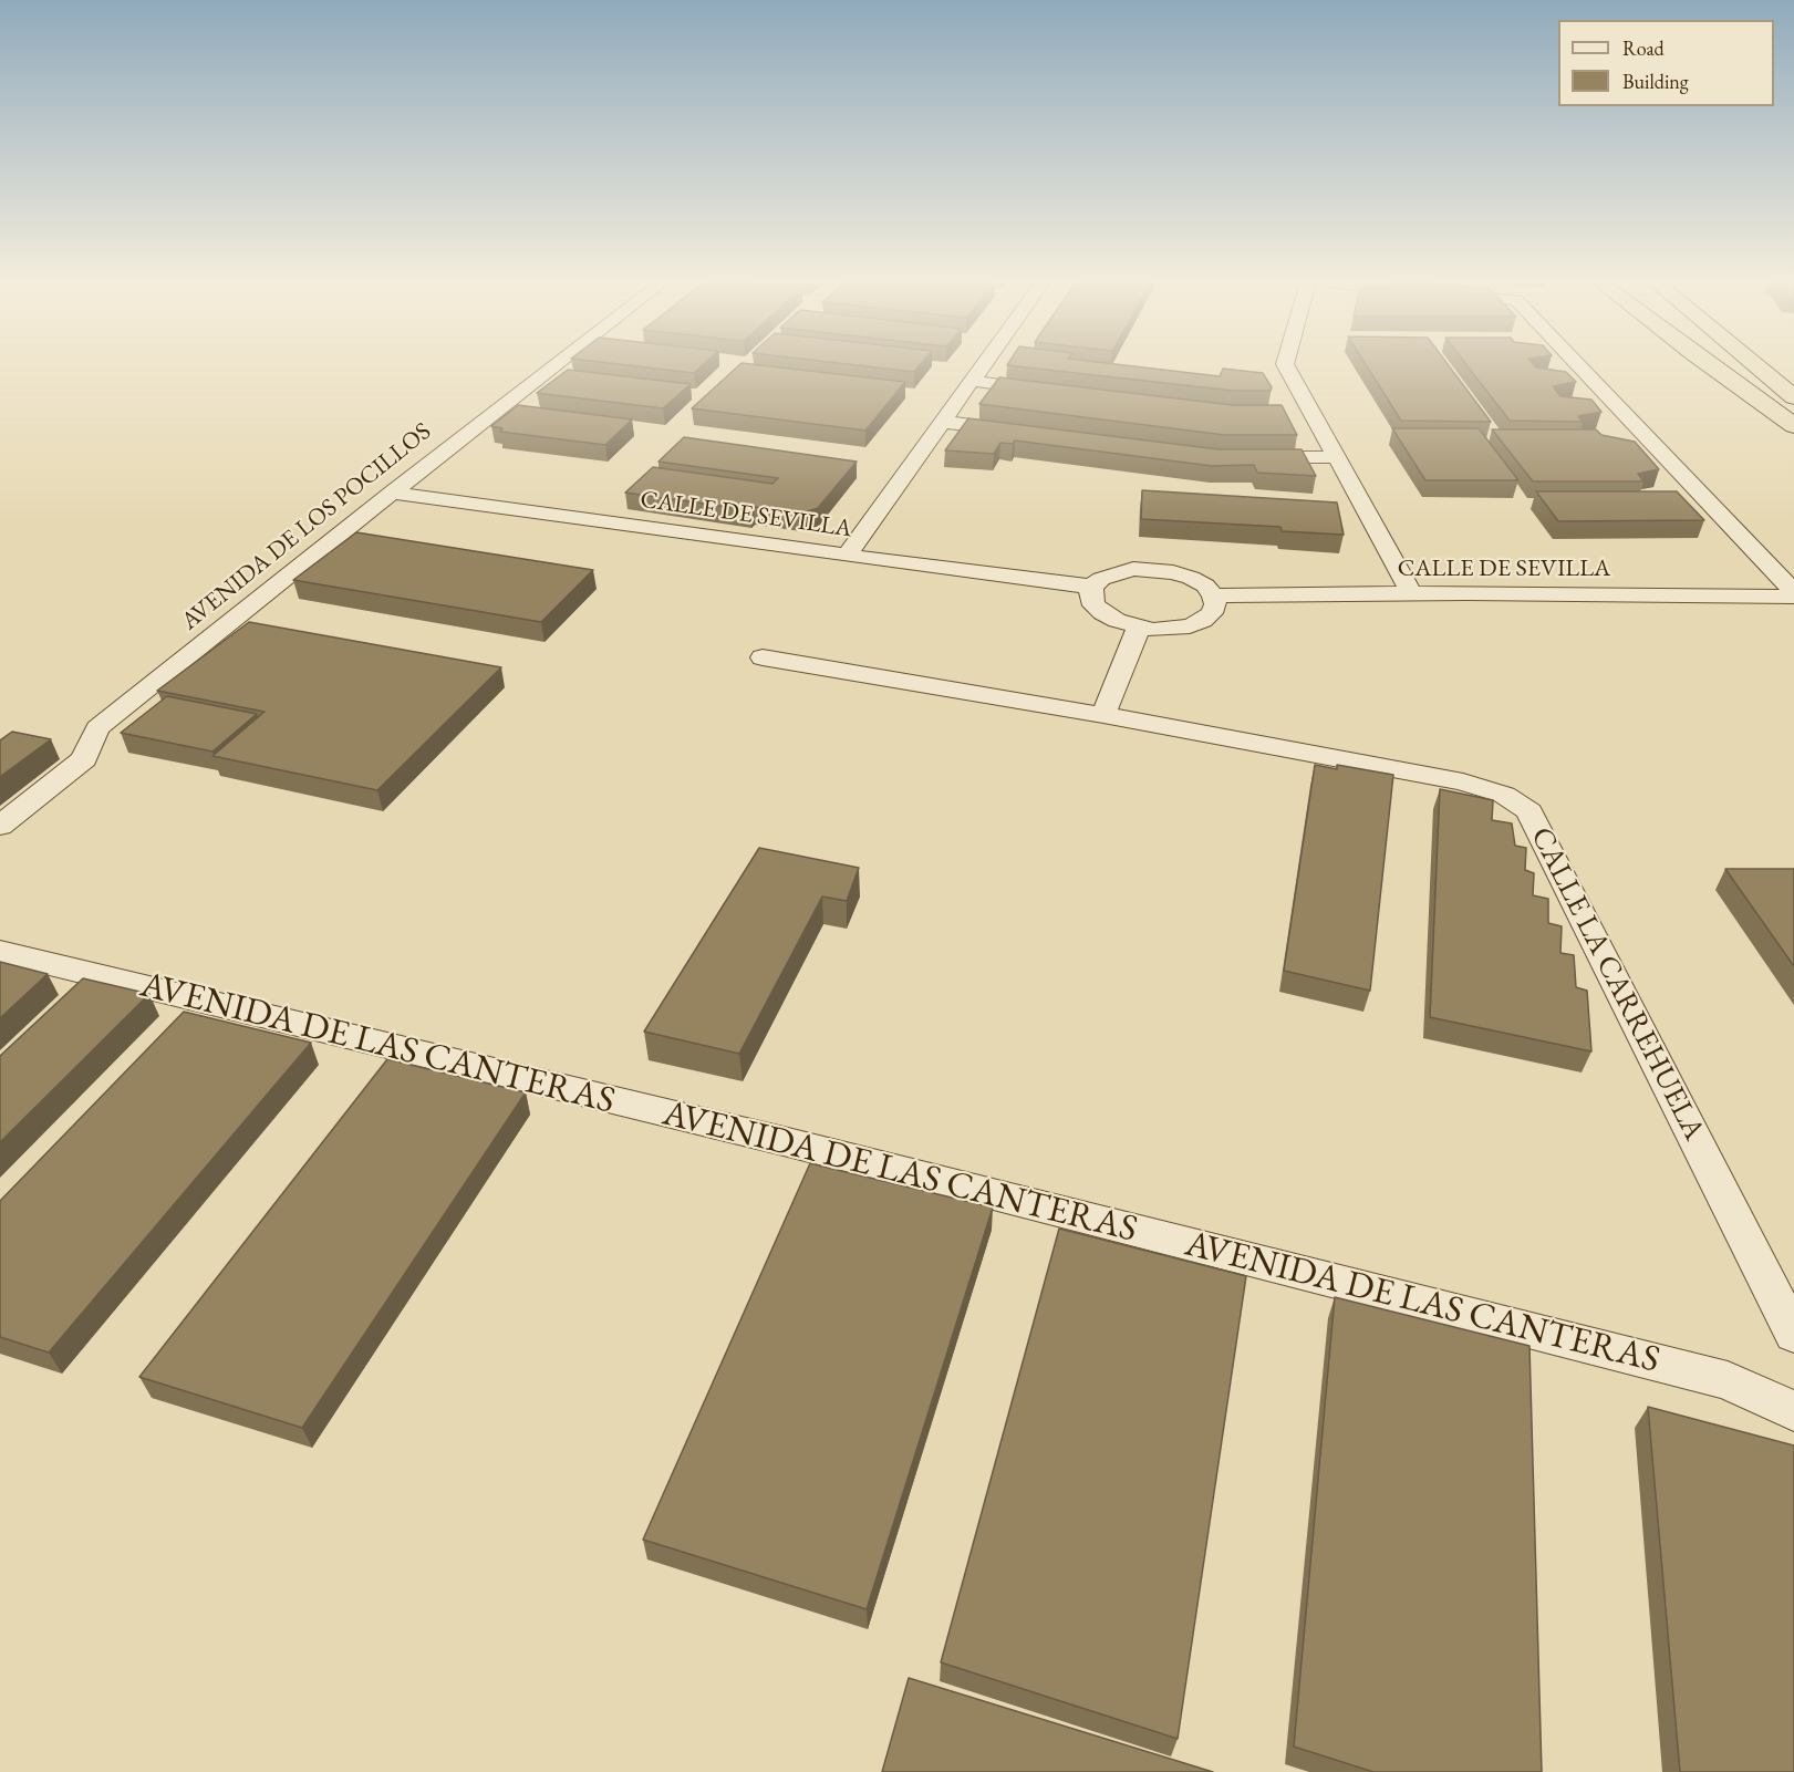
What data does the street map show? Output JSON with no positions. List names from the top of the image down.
{
  "streets": {
    "street": [
      "CALLE DE SEVILLA",
      "AVENIDA DE LOS POCILLOS",
      "CALLE LA CARREHUELA",
      "AVENIDA DE LAS CANTERAS"
    ]
  },
  "crossings": [
    ["CALLE DE SEVILLA", "AVENIDA DE LOS POCILLOS"]
  ],
  "legend": ["Road", "Building"]
}
